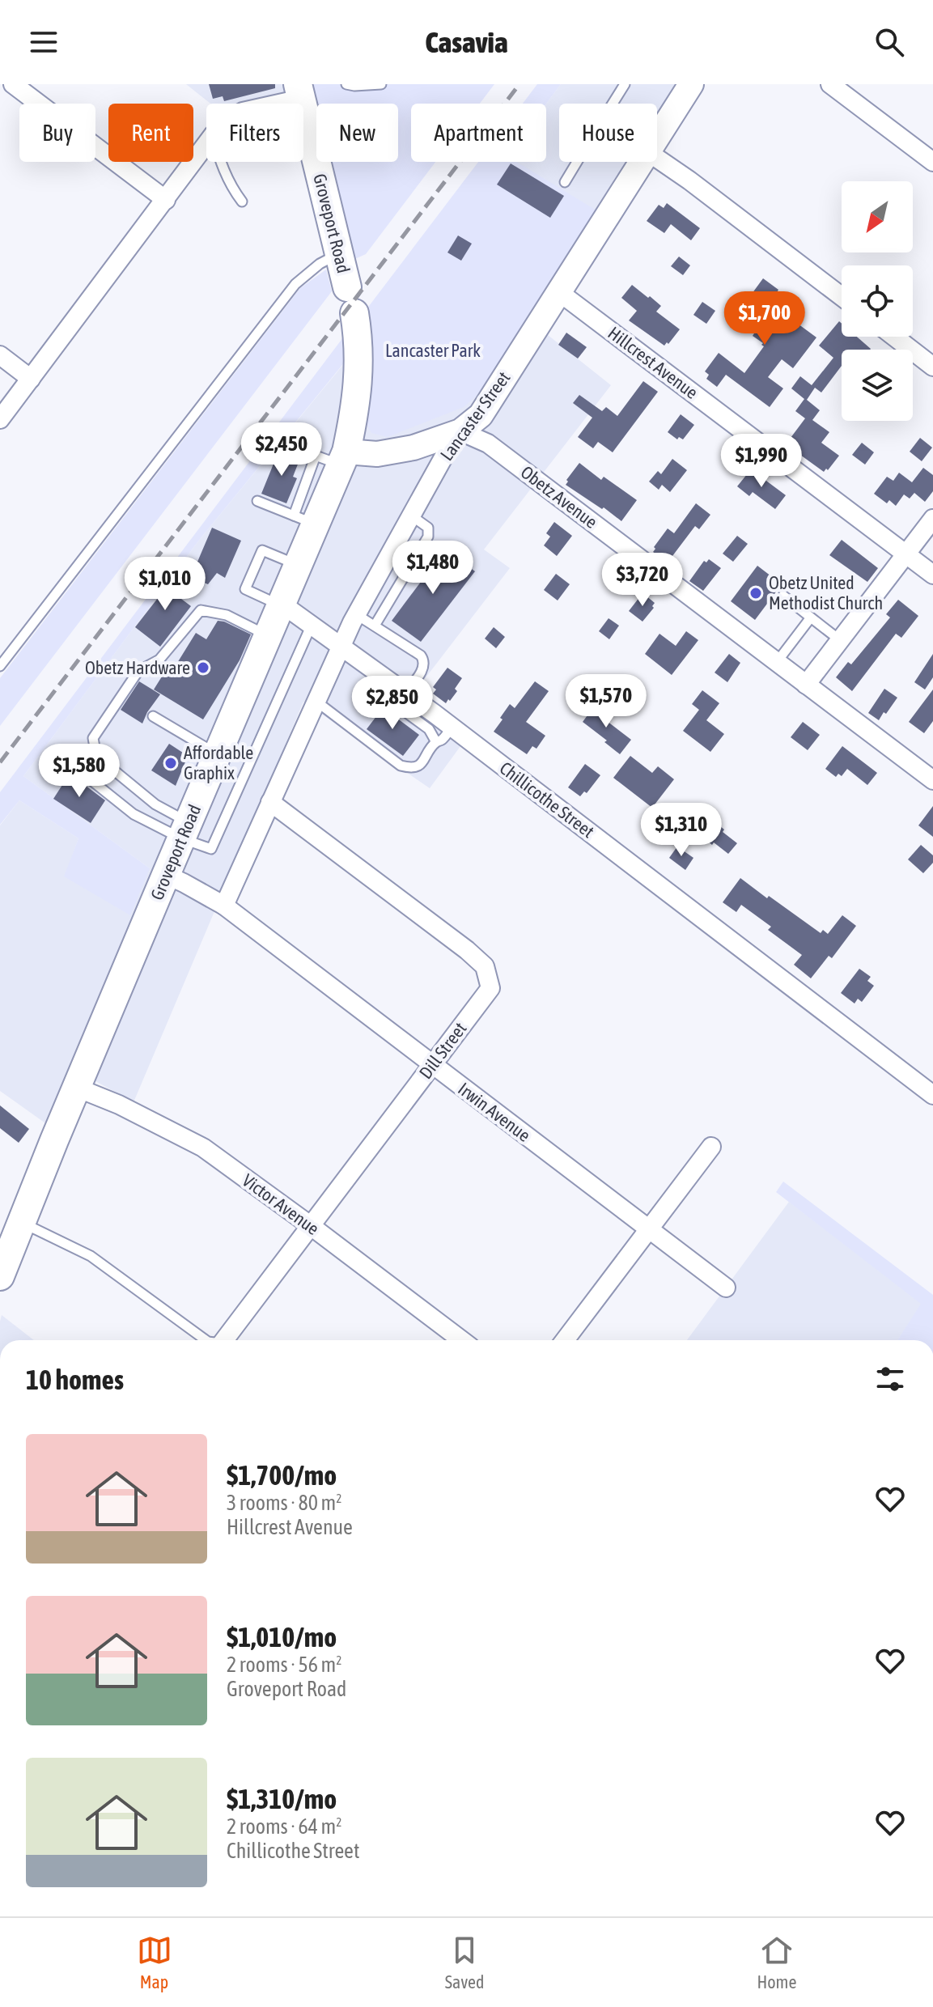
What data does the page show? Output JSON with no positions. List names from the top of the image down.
{
  "streets": {
    "main road": ["Groveport Road"],
    "street": [
      "Hillcrest Avenue",
      "Lancaster Street",
      "Obetz Avenue",
      "Chillicothe Street",
      "Dill Street",
      "Irwin Avenue",
      "Victor Avenue"
    ]
  },
  "crossings": [
    ["Groveport Road", "Chillicothe Street"],
    ["Groveport Road", "Irwin Avenue"],
    ["Groveport Road", "Victor Avenue"],
    ["Hillcrest Avenue", "Lancaster Street"],
    ["Lancaster Street", "Obetz Avenue"],
    ["Lancaster Street", "Chillicothe Street"],
    ["Lancaster Street", "Dill Street"],
    ["Lancaster Street", "Irwin Avenue"],
    ["Dill Street", "Irwin Avenue"],
    ["Dill Street", "Victor Avenue"]
  ],
  "parks": ["Lancaster Park"],
  "places": ["Obetz United Methodist Church", "Obetz Hardware", "Affordable Graphix"],
  "north": "bottom left",
  "page": {
    "header": "Casavia",
    "chip": [
      "Buy",
      "Rent",
      "Filters",
      "New",
      "Apartment",
      "House"
    ],
    "price": [
      "$1,700",
      "$2,450",
      "$1,990",
      "$1,480",
      "$3,720",
      "$1,010",
      "$1,570",
      "$2,850",
      "$1,580",
      "$1,310"
    ],
    "heading": "10 homes",
    "list": [
      {
        "name": "$1,700/mo",
        "note": "3 rooms · 80 m² · Hillcrest Avenue"
      },
      {
        "name": "$1,010/mo",
        "note": "2 rooms · 56 m² · Groveport Road"
      },
      {
        "name": "$1,310/mo",
        "note": "2 rooms · 64 m² · Chillicothe Street"
      }
    ],
    "tabs": ["Map", "Saved", "Home"]
  }
}
